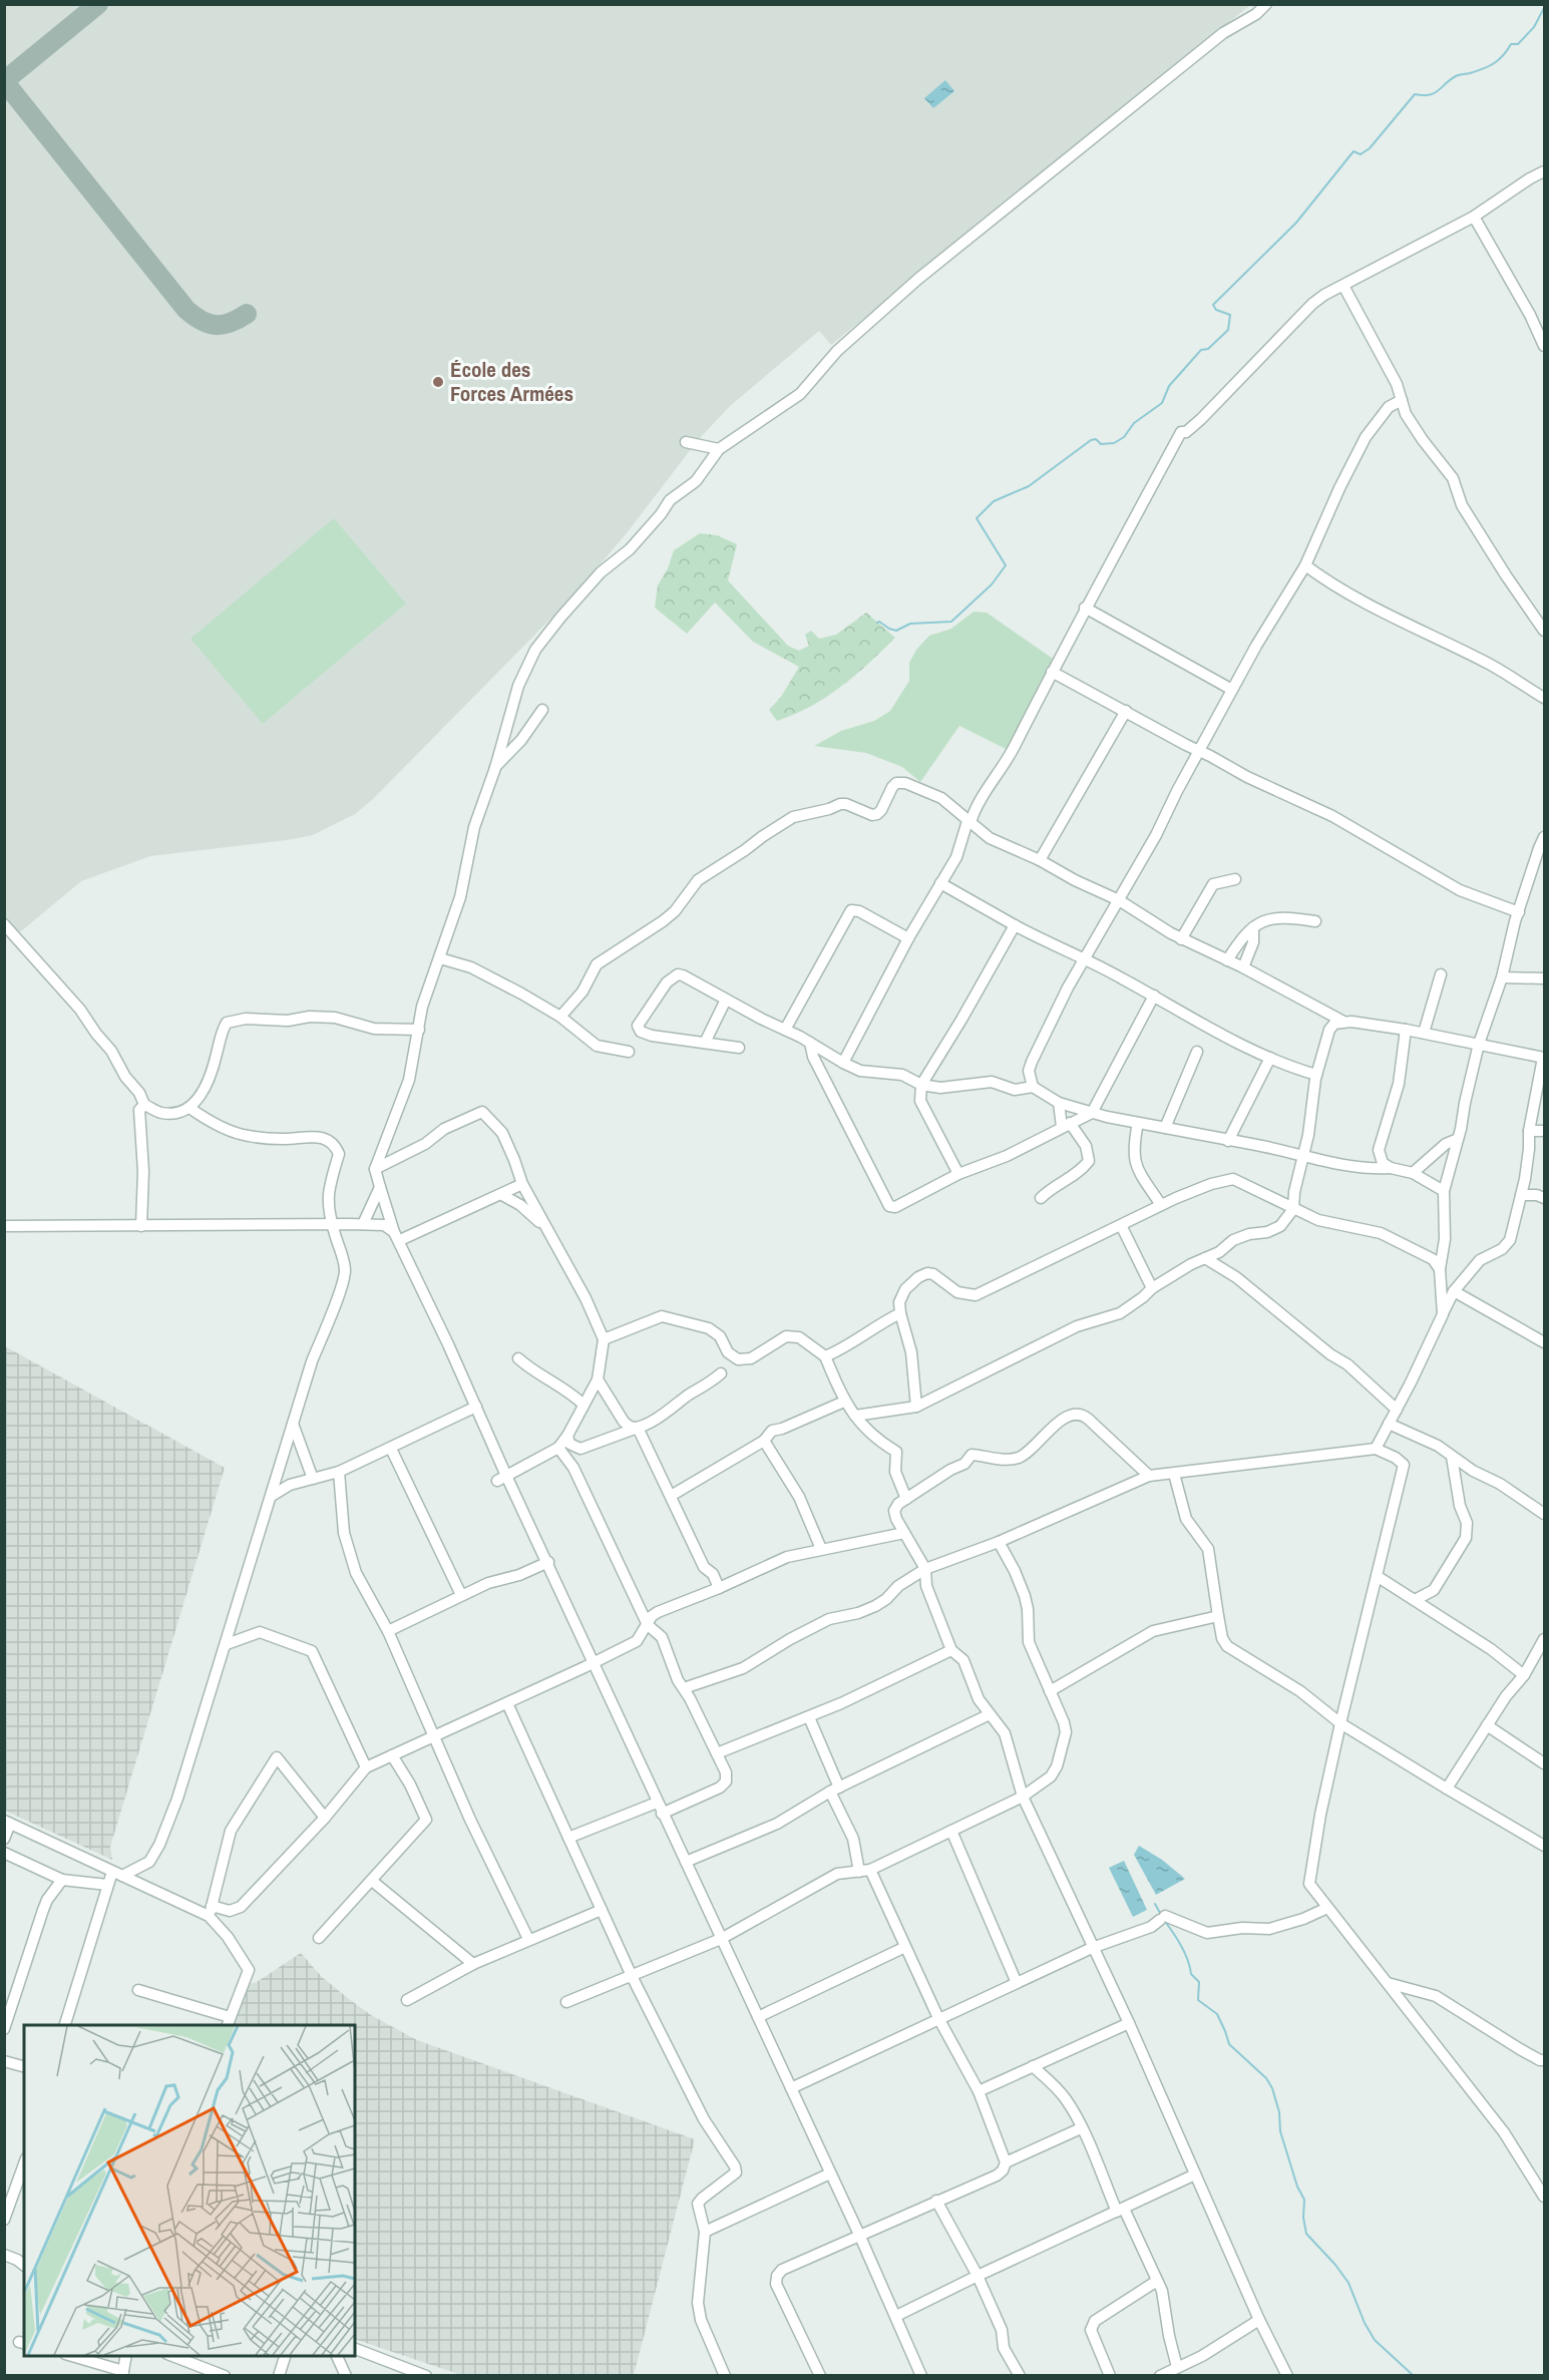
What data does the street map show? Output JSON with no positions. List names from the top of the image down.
{
  "places": ["École des Forces Armées"]
}
